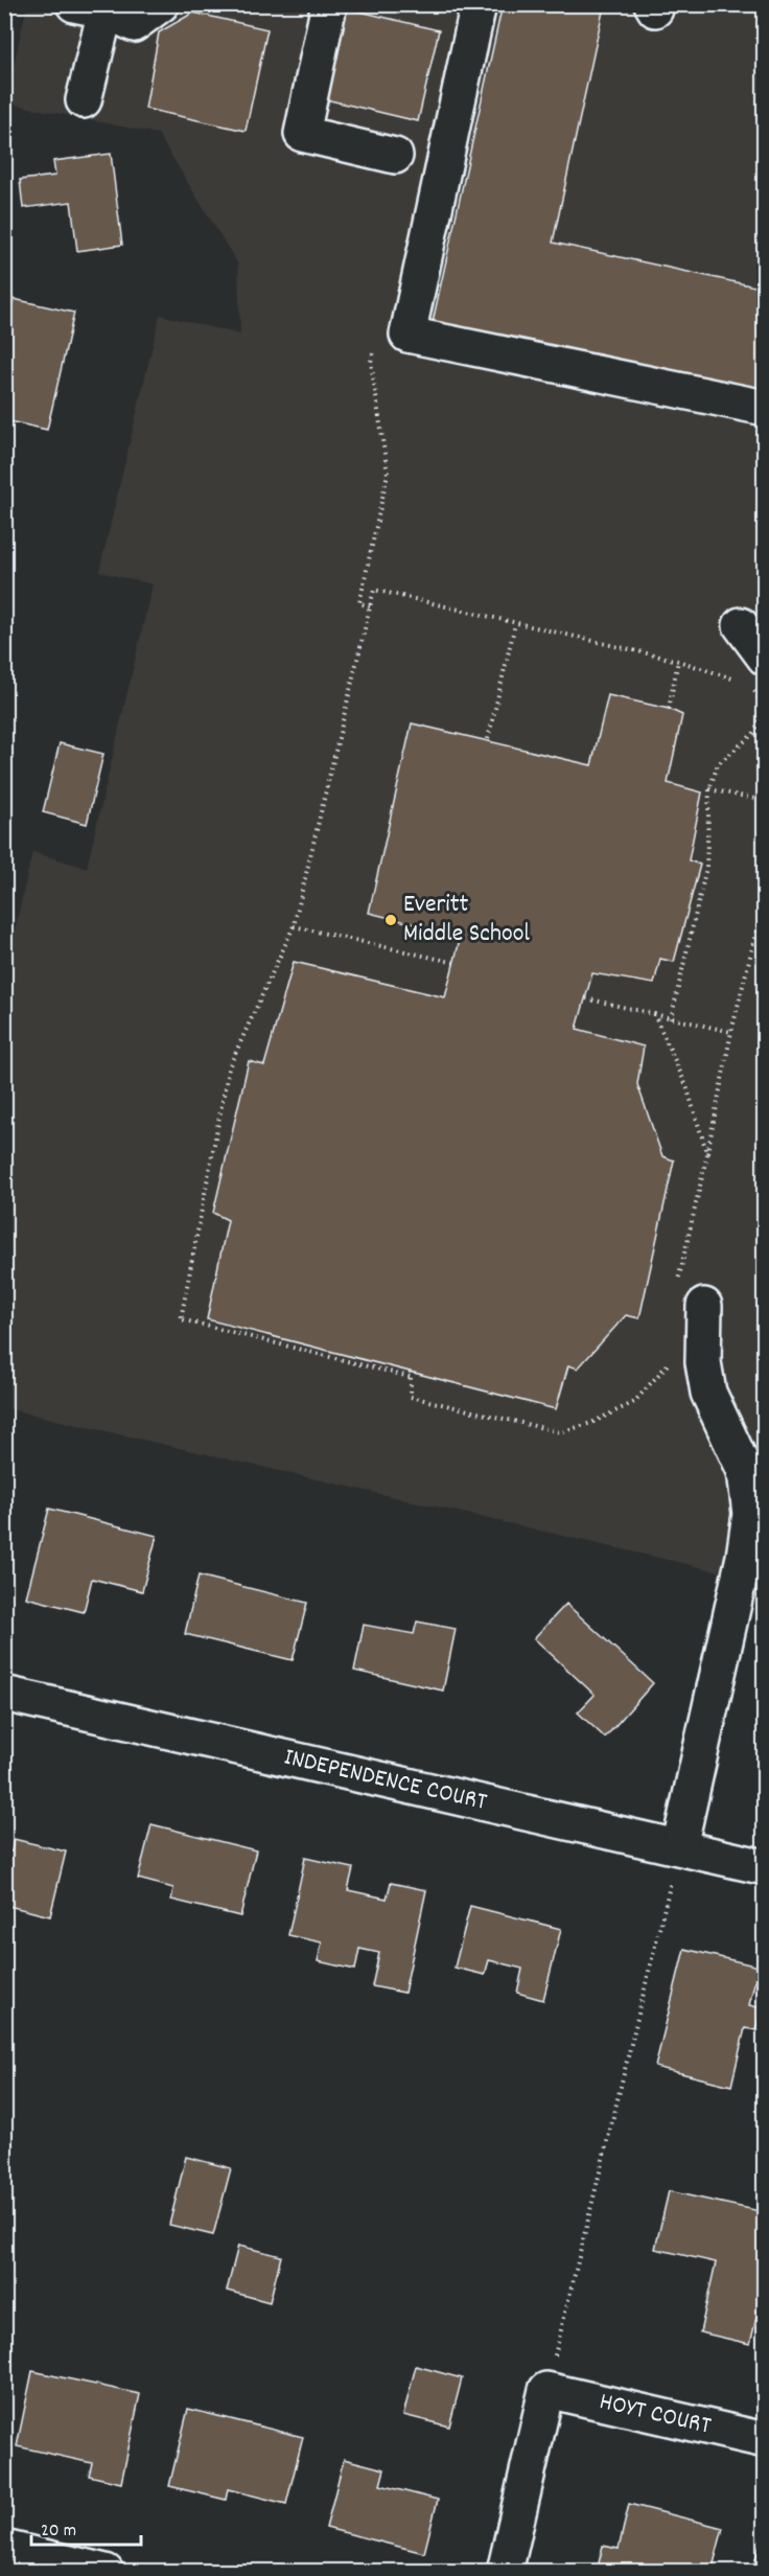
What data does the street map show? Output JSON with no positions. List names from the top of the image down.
{
  "streets": {
    "street": ["INDEPENDENCE COURT", "HOYT COURT"]
  },
  "places": ["Everitt Middle School"],
  "scale_bar": "20 m"
}
